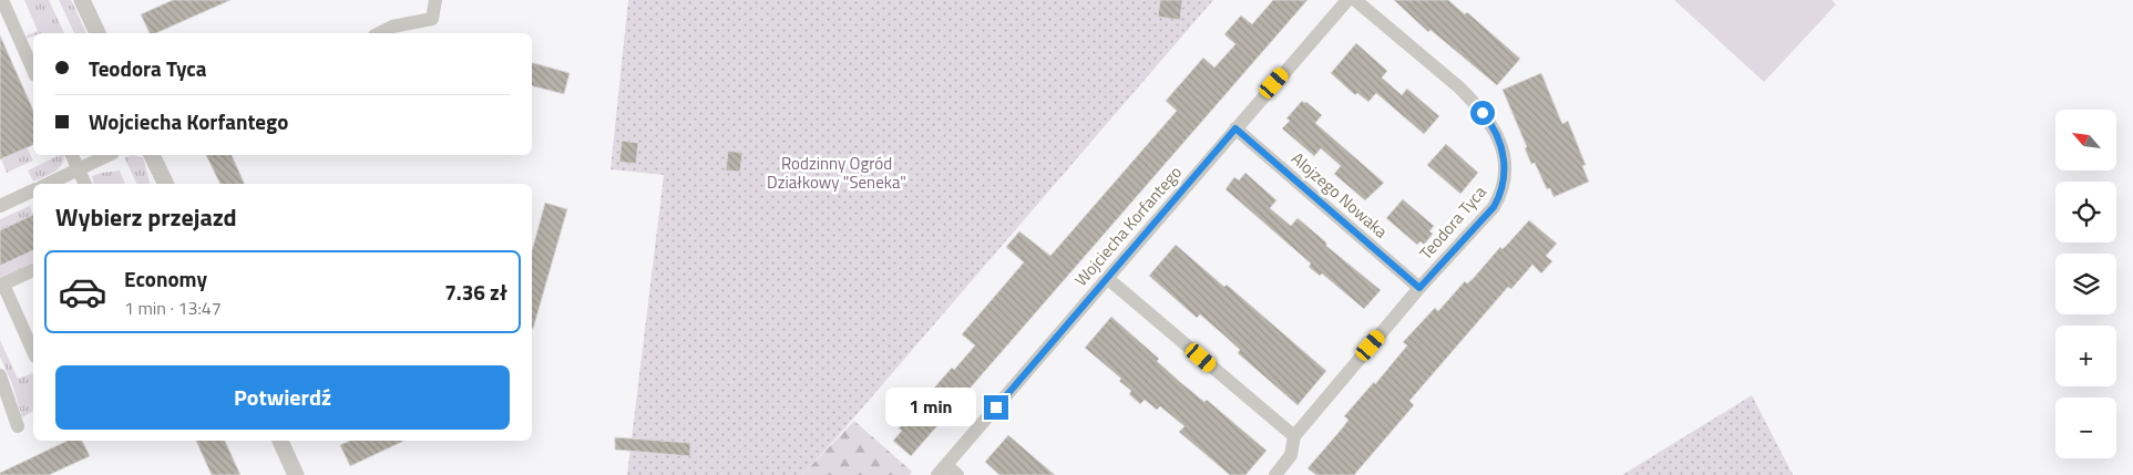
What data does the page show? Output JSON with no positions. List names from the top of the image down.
{
  "streets": {
    "street": ["Alojzego Nowaka", "Teodora Tyca", "Wojciecha Korfantego"]
  },
  "crossings": [
    ["Alojzego Nowaka", "Teodora Tyca"],
    ["Alojzego Nowaka", "Wojciecha Korfantego"]
  ],
  "parks": ["Rodzinny Ogród Działkowy \"Seneka\""],
  "north": "top left",
  "page": {
    "banner": ["Teodora Tyca", "Wojciecha Korfantego"],
    "map_buttons": ["+", "−"],
    "heading": "Wybierz przejazd",
    "list": [
      {
        "name": "Economy",
        "note": "1 min · 13:47",
        "value": "7.36 zł"
      }
    ],
    "buttons": "Potwierdź",
    "bubble": "1 min"
  }
}
